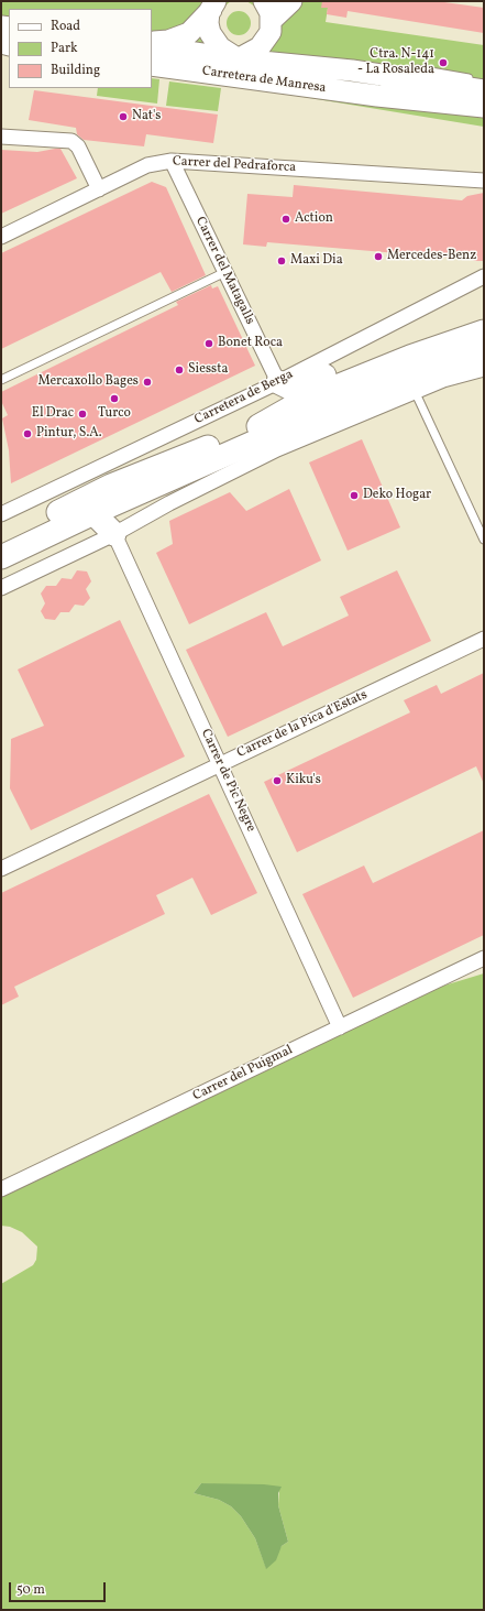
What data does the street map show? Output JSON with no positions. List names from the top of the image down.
{
  "streets": {
    "main road": ["Carretera de Manresa"],
    "street": [
      "Carrer del Pedraforca",
      "Carrer del Matagalls",
      "Carretera de Berga",
      "Carrer de la Pica d'Estats",
      "Carrer de Pic Negre",
      "Carrer del Puigmal"
    ]
  },
  "crossings": [
    ["Carrer del Pedraforca", "Carrer del Matagalls"],
    ["Carrer del Matagalls", "Carretera de Berga"],
    ["Carrer de la Pica d'Estats", "Carrer de Pic Negre"],
    ["Carrer de Pic Negre", "Carrer del Puigmal"]
  ],
  "places": [
    "Ctra. N-141 - La Rosaleda",
    "Nat's",
    "Action",
    "Mercedes-Benz",
    "Maxi Dia",
    "Bonet Roca",
    "Siessta",
    "Mercaxollo Bages",
    "Turco",
    "El Drac",
    "Pintur, S.A.",
    "Deko Hogar",
    "Kiku's"
  ],
  "legend": ["Road", "Park", "Building"],
  "scale_bar": "50 m"
}
